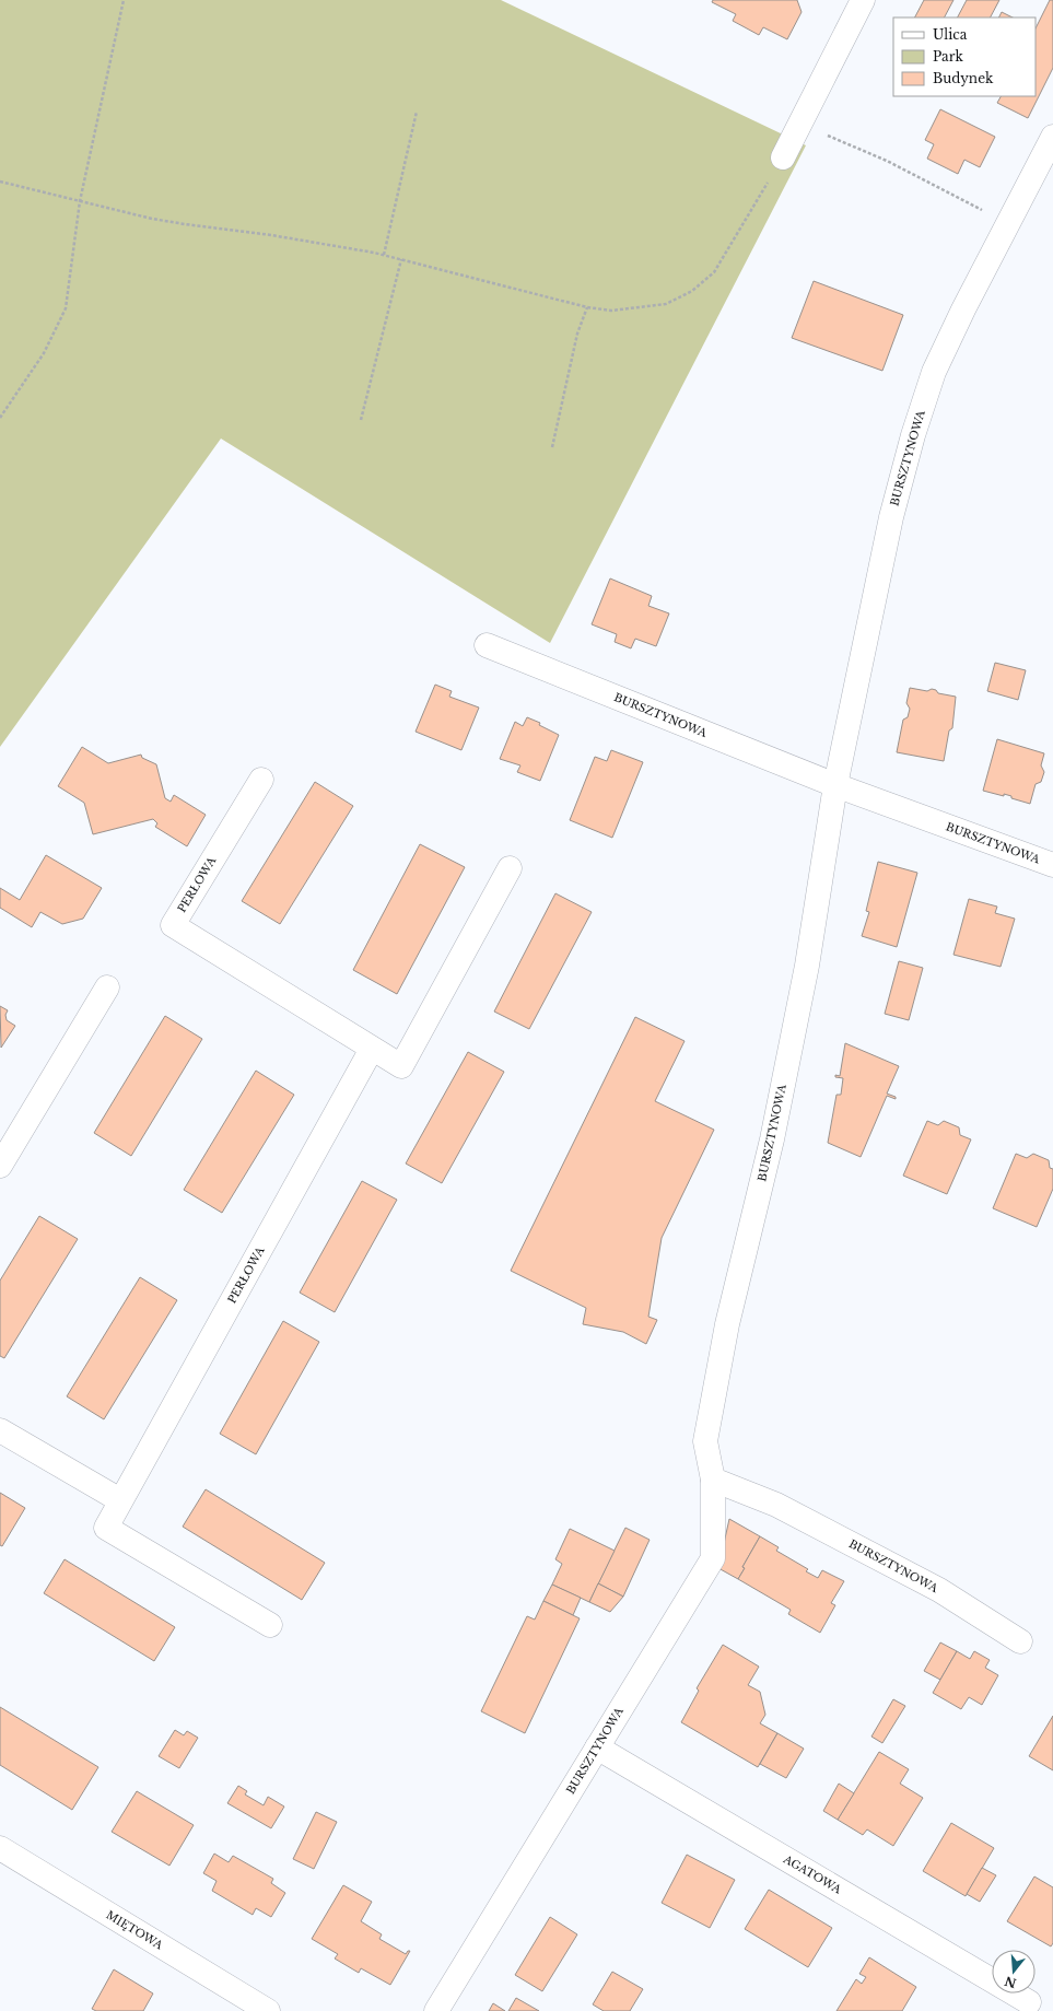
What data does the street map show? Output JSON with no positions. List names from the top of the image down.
{
  "streets": {
    "street": [
      "BURSZTYNOWA",
      "PERŁOWA",
      "AGATOWA",
      "MIĘTOWA"
    ]
  },
  "crossings": [
    ["BURSZTYNOWA", "AGATOWA"]
  ],
  "legend": ["Ulica", "Park", "Budynek"],
  "north": "bottom"
}
